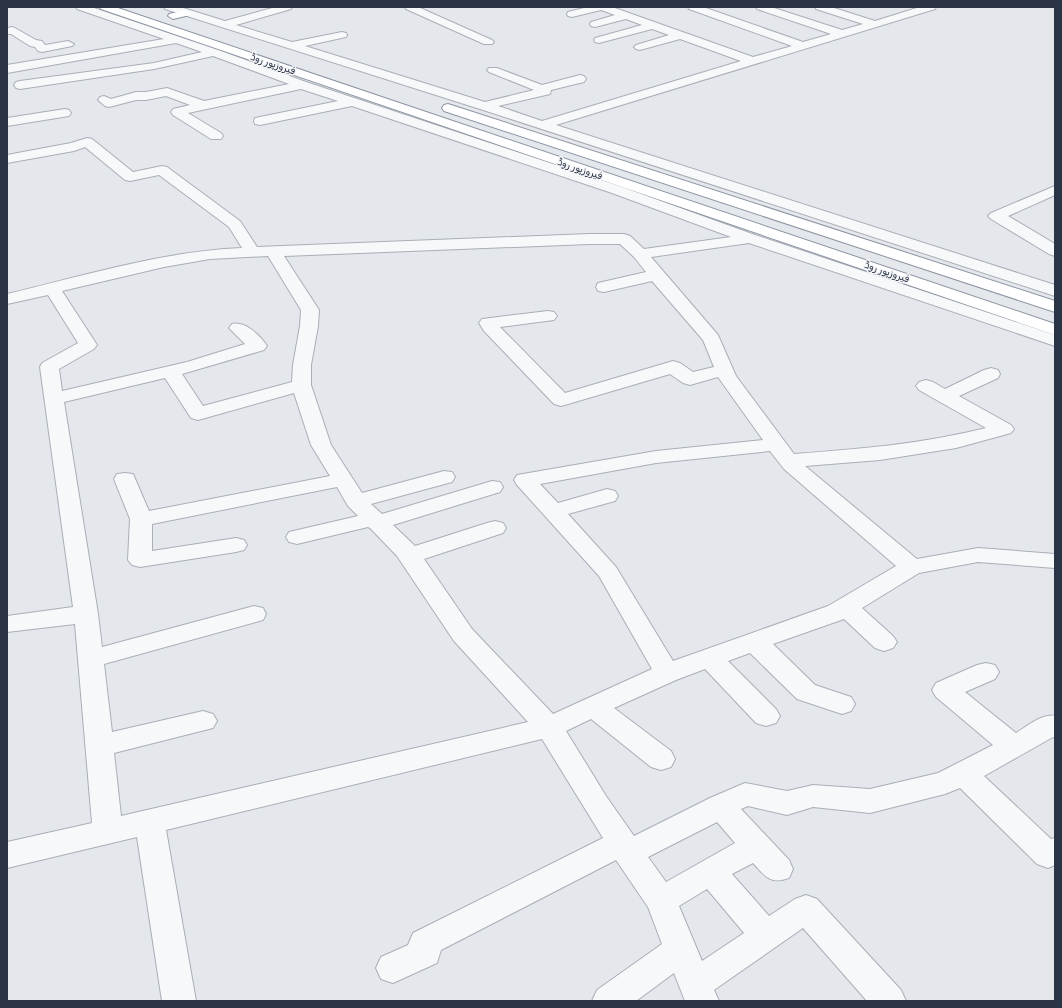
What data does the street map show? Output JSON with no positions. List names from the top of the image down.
{
  "streets": {
    "highway": ["فیروزپور روڈ"]
  }
}
